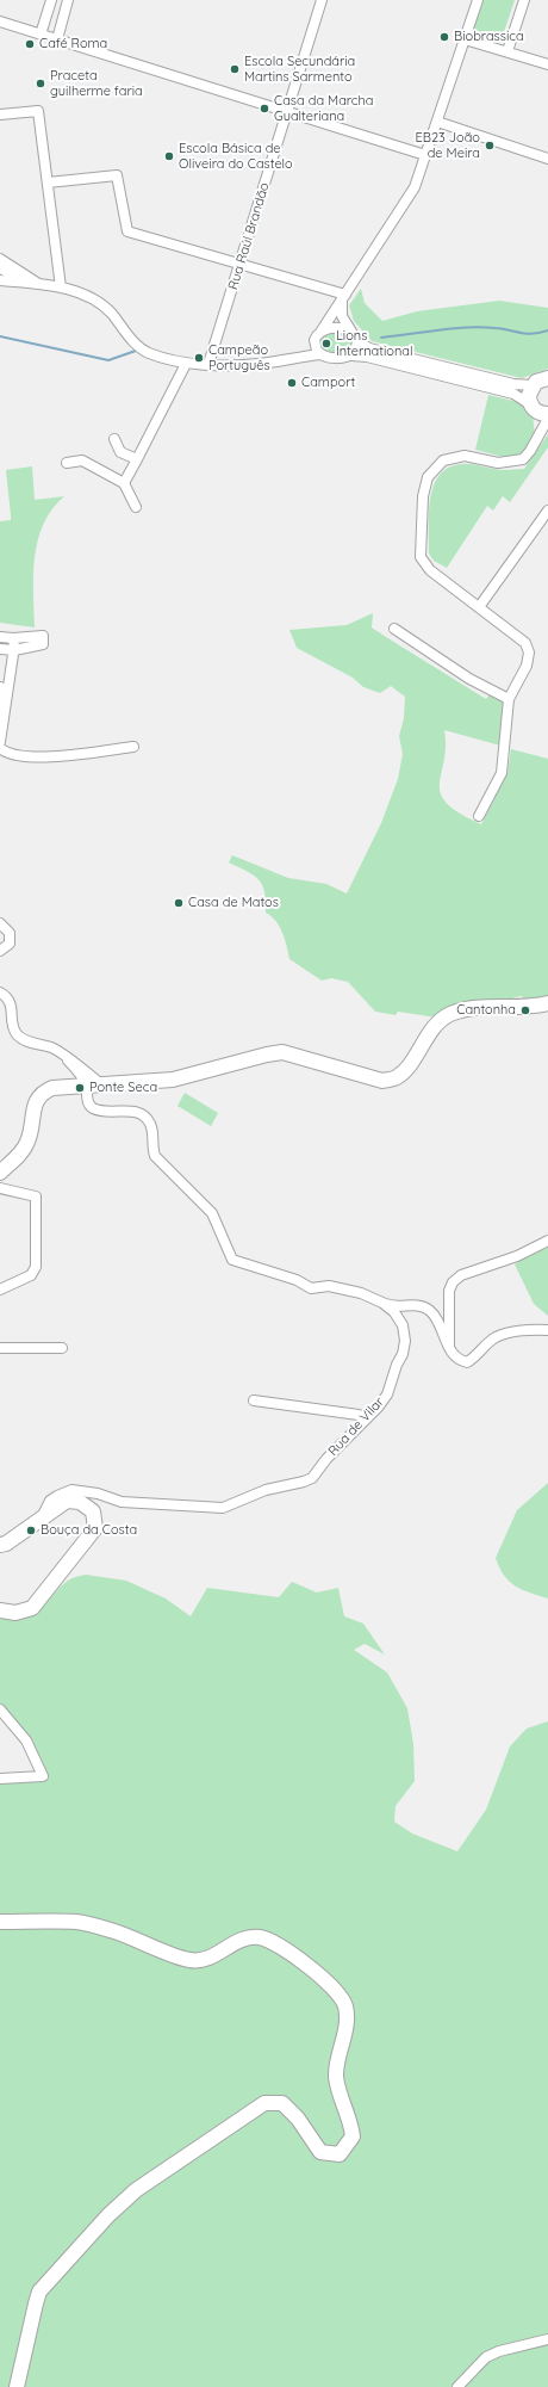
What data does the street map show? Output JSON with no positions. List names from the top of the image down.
{
  "streets": {
    "street": ["Rua Raúl Brandão", "Rua de Vilar"]
  },
  "places": [
    "Biobrassica",
    "Café Roma",
    "Escola Secundária Martins Sarmento",
    "Praceta guilherme faria",
    "Casa da Marcha Gualteriana",
    "EB23 João de Meira",
    "Escola Básica de Oliveira do Castelo",
    "Lions International",
    "Campeão Português",
    "Camport",
    "Casa de Matos",
    "Cantonha",
    "Ponte Seca",
    "Bouça da Costa"
  ]
}
